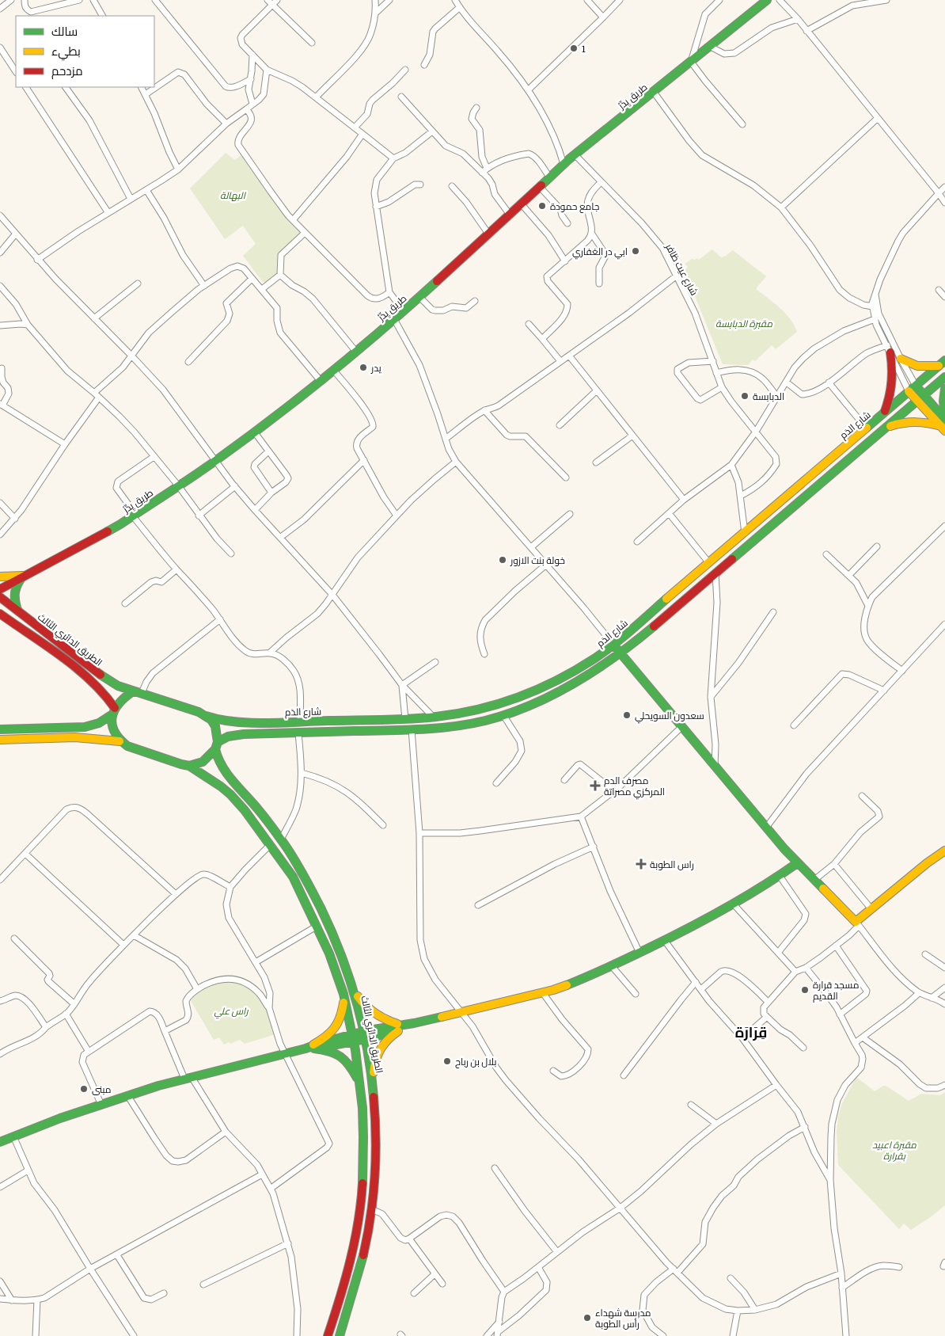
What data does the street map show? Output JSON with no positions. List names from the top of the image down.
{
  "streets": {
    "main road": ["طريق يِدِّرْ", "شارع الدَم", "الطريق الدائري الثالث"],
    "street": ["شارع عيت ظافر"]
  },
  "crossings": [
    ["طريق يِدِّرْ", "شارع عيت ظافر"],
    ["شارع الدَم", "الطريق الدائري الثالث"]
  ],
  "districts": ["قِرَارَة"],
  "parks": [
    "البهالة",
    "مقبرة الدبابسة",
    "راس علي",
    "مقبرة اعبيد بقرارة"
  ],
  "places": {
    "other": [
      "1",
      "جامع حمودة",
      "ابي در الغفاري",
      "يدر",
      "الدبابسة",
      "خولة بنت الازور",
      "سعدون السويحلي",
      "مسجد قرارة القديم",
      "بلال بن رباح",
      "مبنى",
      "مدرسة شهداء رأس الطوبة"
    ],
    "health": ["مصرف الدم المركزي مصراتة", "راس الطوبة"]
  },
  "legend": ["سالك", "بطيء", "مزدحم"]
}
